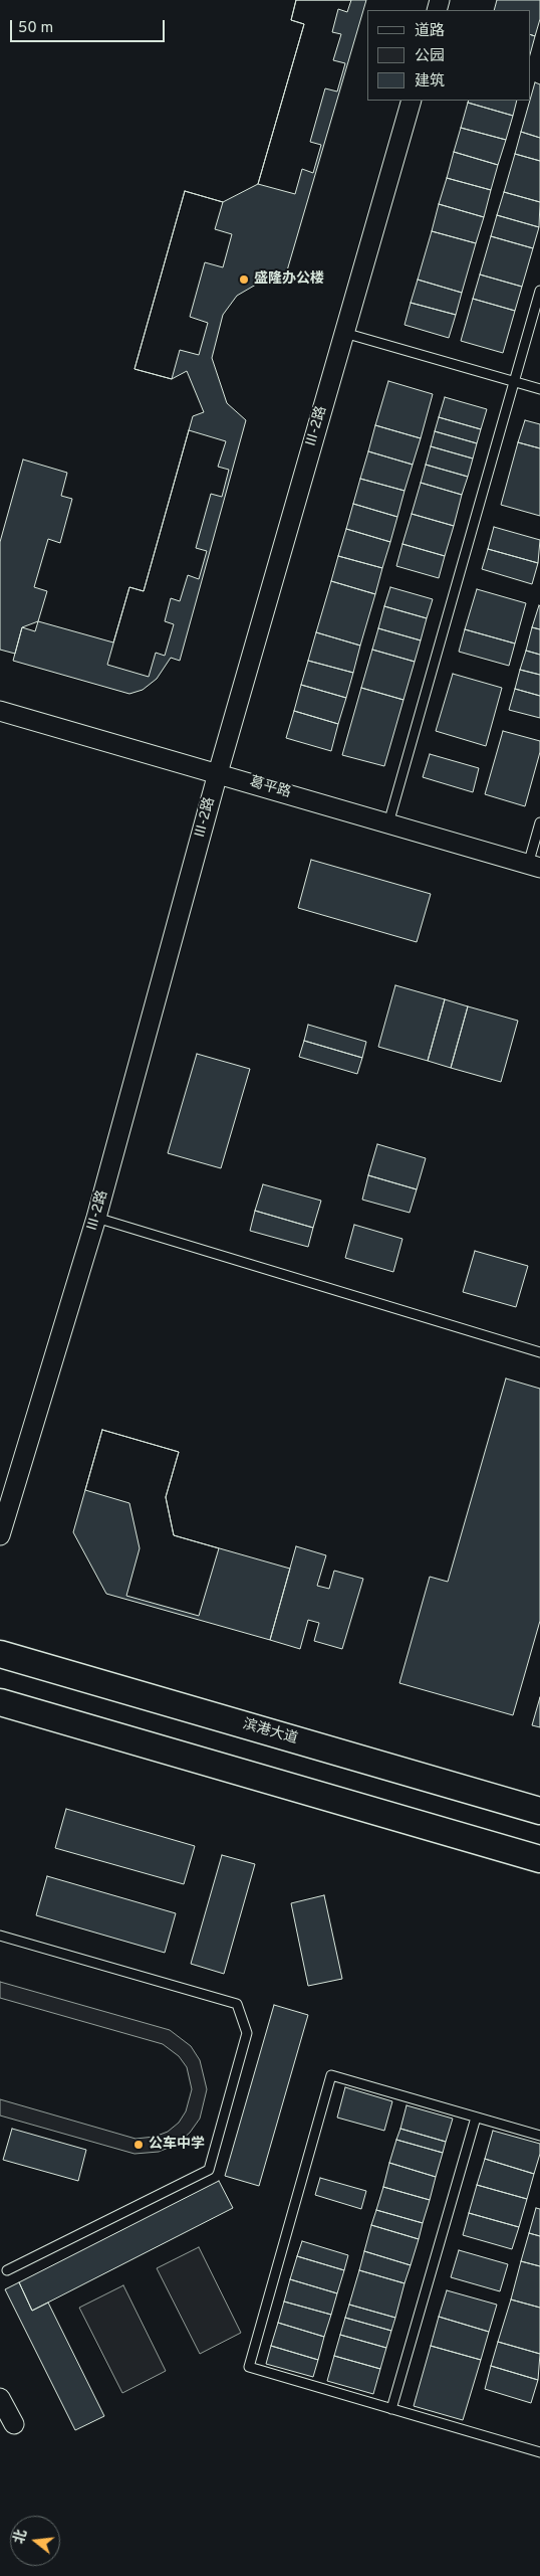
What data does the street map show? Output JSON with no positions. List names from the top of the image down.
{
  "streets": {
    "main road": ["滨港大道"],
    "street": ["III-2路", "葛平路"]
  },
  "crossings": [
    ["III-2路", "葛平路"]
  ],
  "places": ["盛隆办公楼", "公车中学"],
  "legend": ["道路", "公园", "建筑"],
  "scale_bar": "50 m",
  "north": "left"
}
